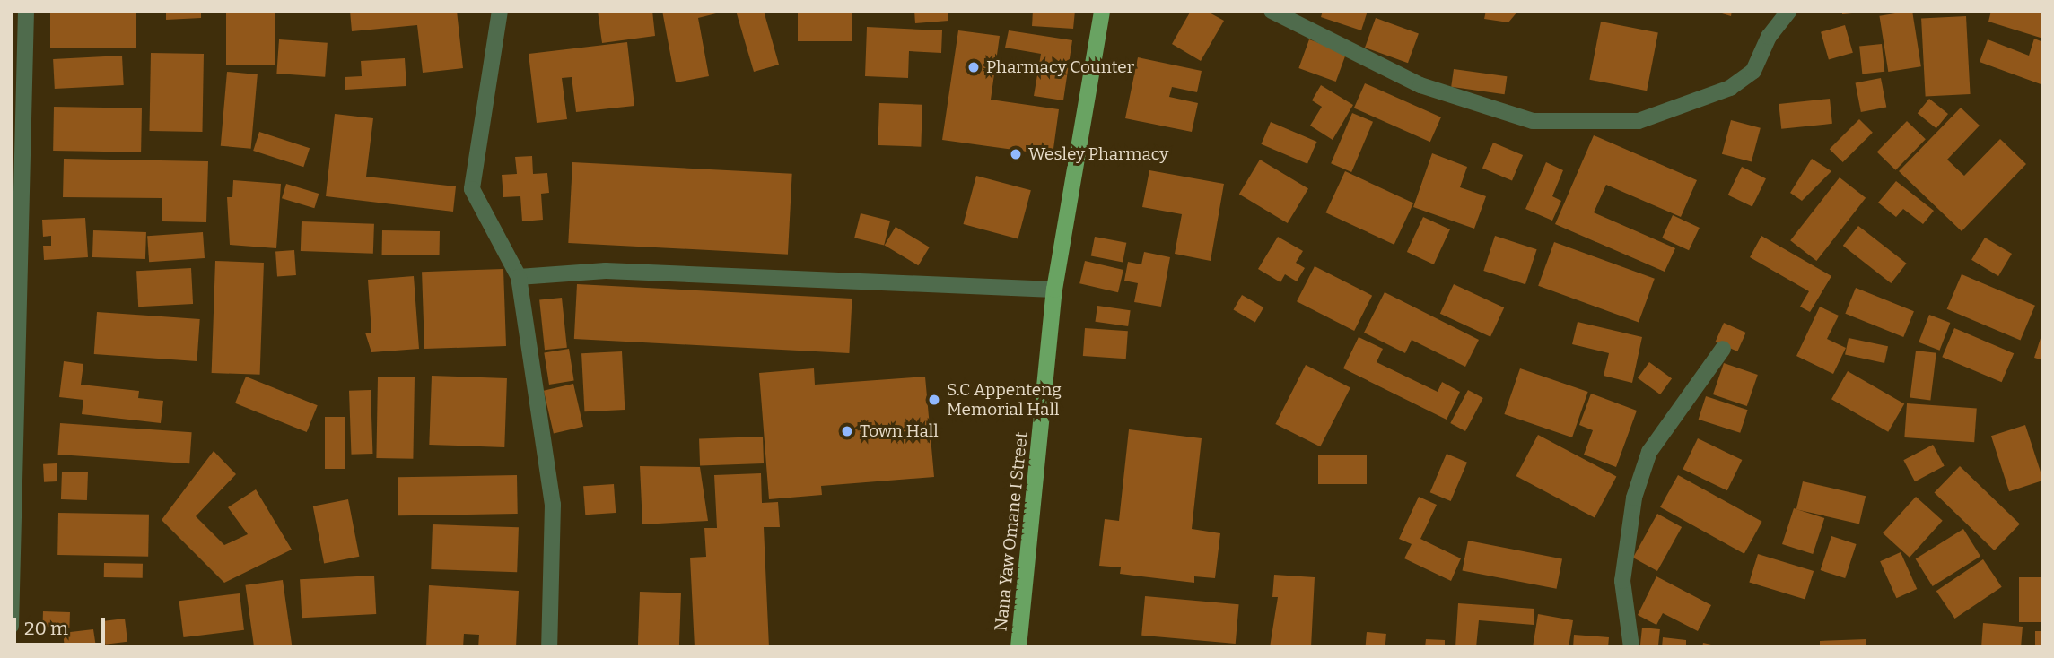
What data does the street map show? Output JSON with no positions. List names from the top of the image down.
{
  "streets": {
    "main road": ["Nana Yaw Omane I Street"]
  },
  "places": [
    "Pharmacy Counter",
    "Wesley Pharmacy",
    "S.C Appenteng Memorial Hall",
    "Town Hall"
  ],
  "scale_bar": "20 m"
}
